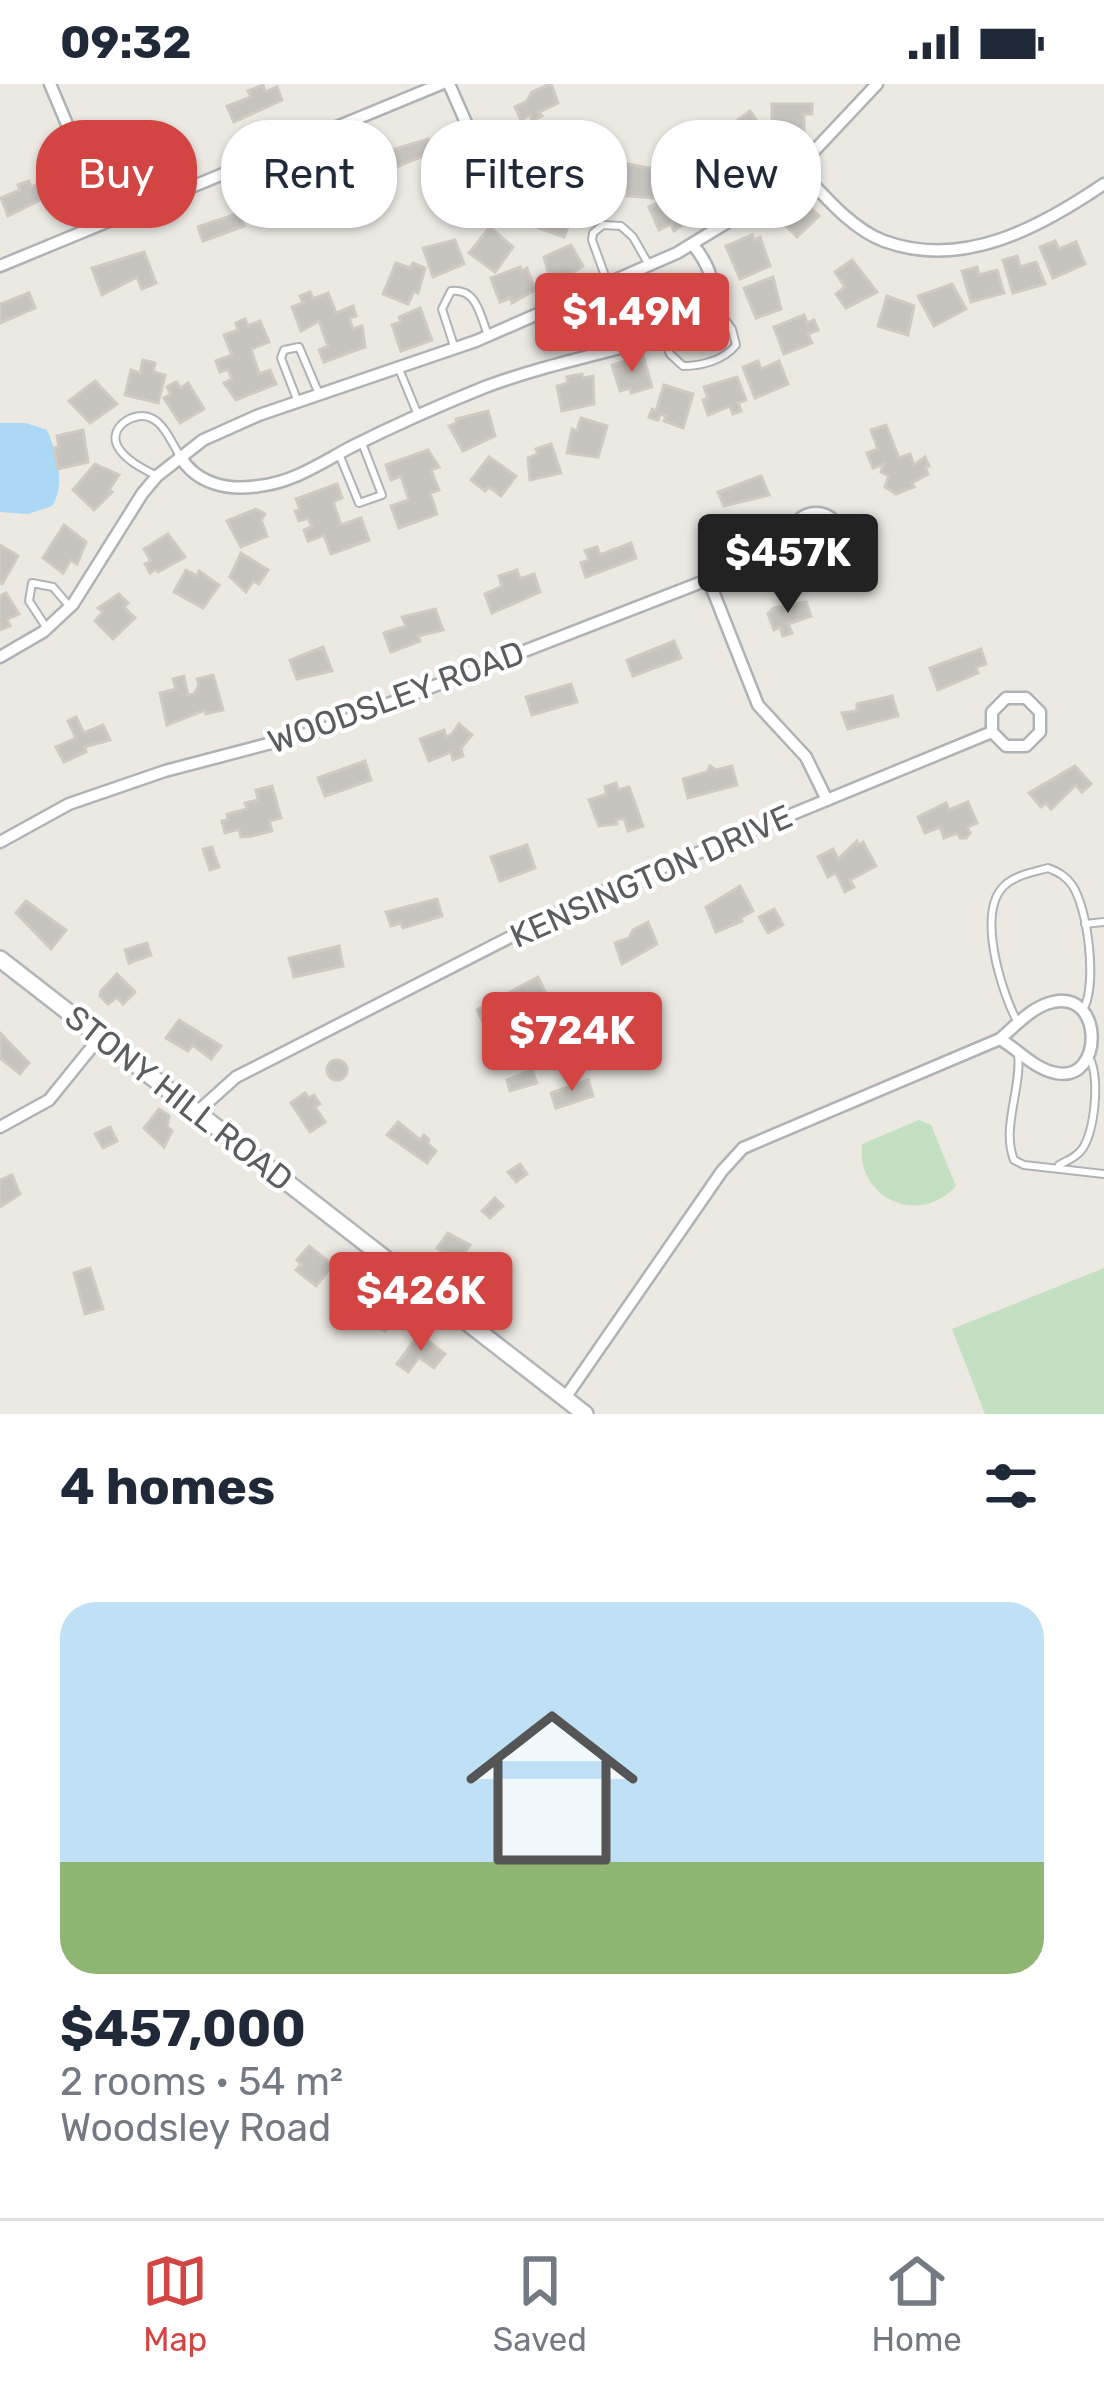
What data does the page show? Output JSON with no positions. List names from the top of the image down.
{
  "streets": {
    "main road": ["STONY HILL ROAD"],
    "street": ["WOODSLEY ROAD", "KENSINGTON DRIVE"]
  },
  "crossings": [
    ["KENSINGTON DRIVE", "STONY HILL ROAD"]
  ],
  "page": {
    "status": "09:32",
    "chip": [
      "Buy",
      "Rent",
      "Filters",
      "New"
    ],
    "price": [
      "$1.49M",
      "$457K",
      "$724K",
      "$426K"
    ],
    "heading": "4 homes",
    "list": [
      {
        "name": "$457,000",
        "note": "2 rooms · 54 m² · Woodsley Road"
      }
    ],
    "tabs": ["Map", "Saved", "Home"]
  }
}
